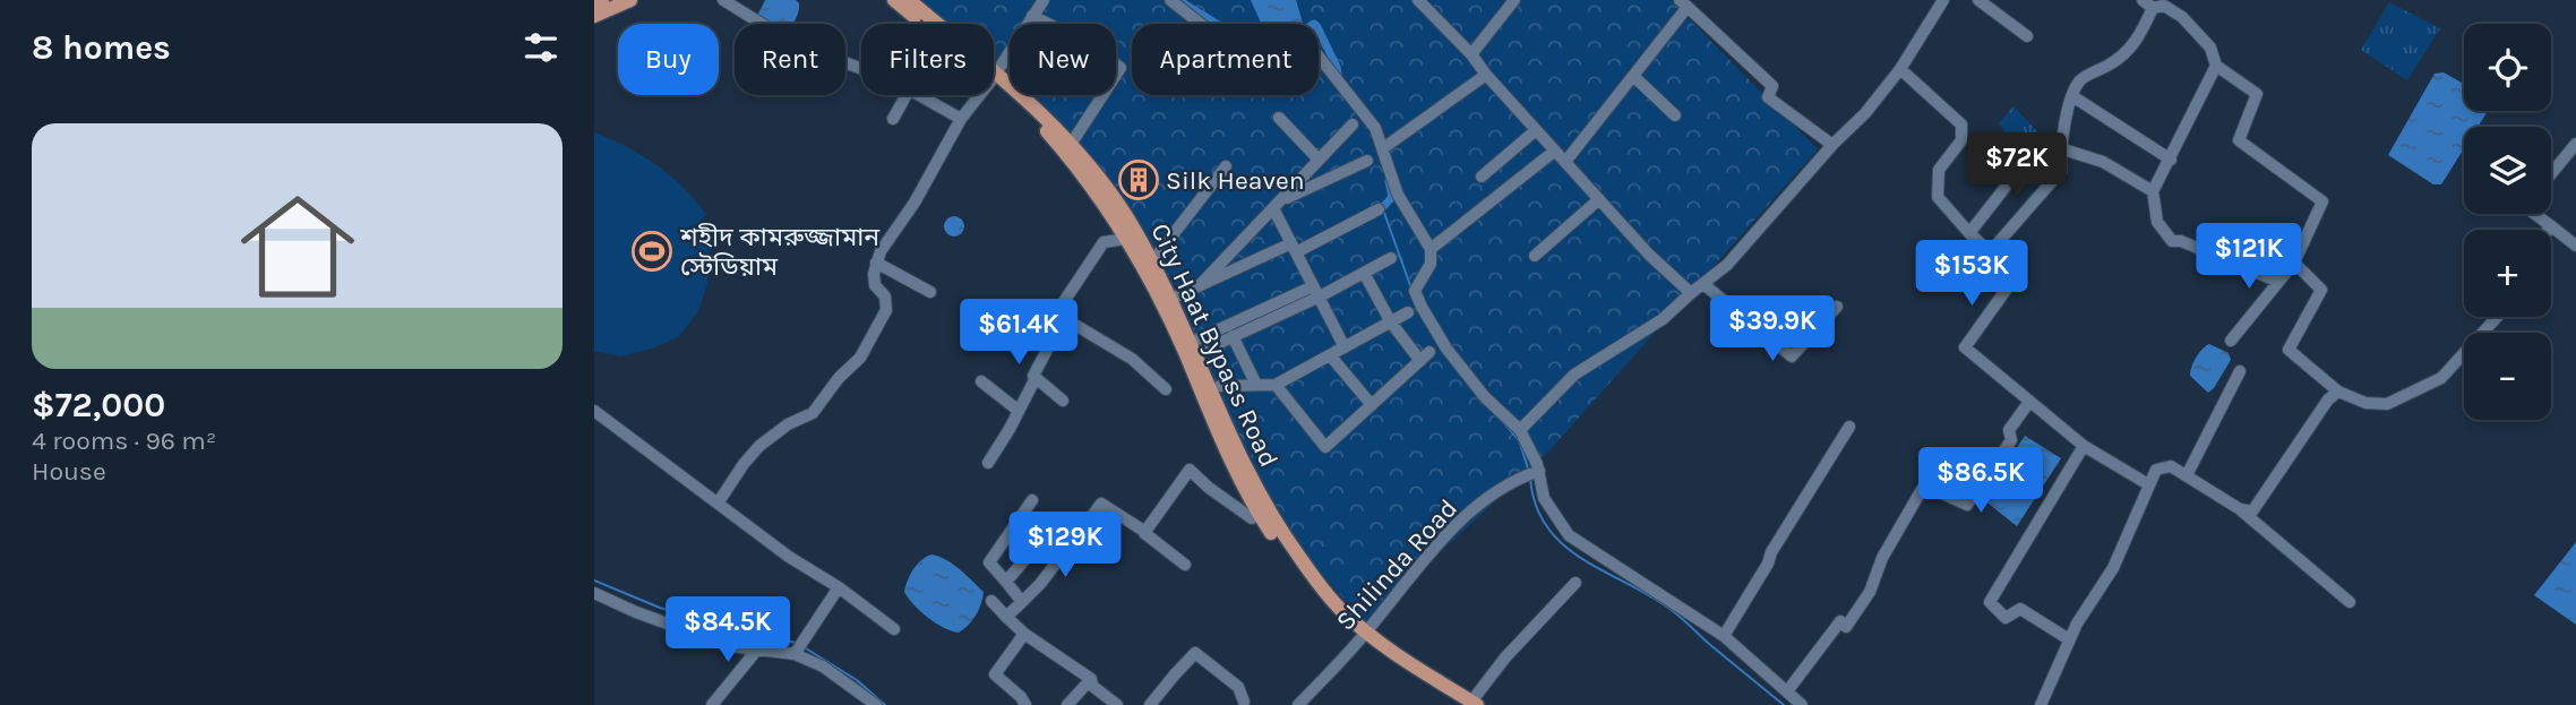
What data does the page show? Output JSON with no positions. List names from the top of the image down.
{
  "streets": {
    "main road": ["City Haat Bypass Road"],
    "street": ["Shilinda Road"]
  },
  "crossings": [
    ["City Haat Bypass Road", "Shilinda Road"]
  ],
  "places": {
    "building": ["Silk Heaven"],
    "sports": ["শহীদ কামরুজ্জামান স্টেডিয়াম"]
  },
  "page": {
    "heading": "8 homes",
    "map_buttons": ["+", "−"],
    "chip": [
      "Buy",
      "Rent",
      "Filters",
      "New",
      "Apartment"
    ],
    "list": [
      {
        "name": "$72,000",
        "note": "4 rooms · 96 m² · House"
      }
    ],
    "price": [
      "$72K",
      "$121K",
      "$153K",
      "$39.9K",
      "$61.4K",
      "$86.5K",
      "$129K",
      "$84.5K"
    ]
  }
}
